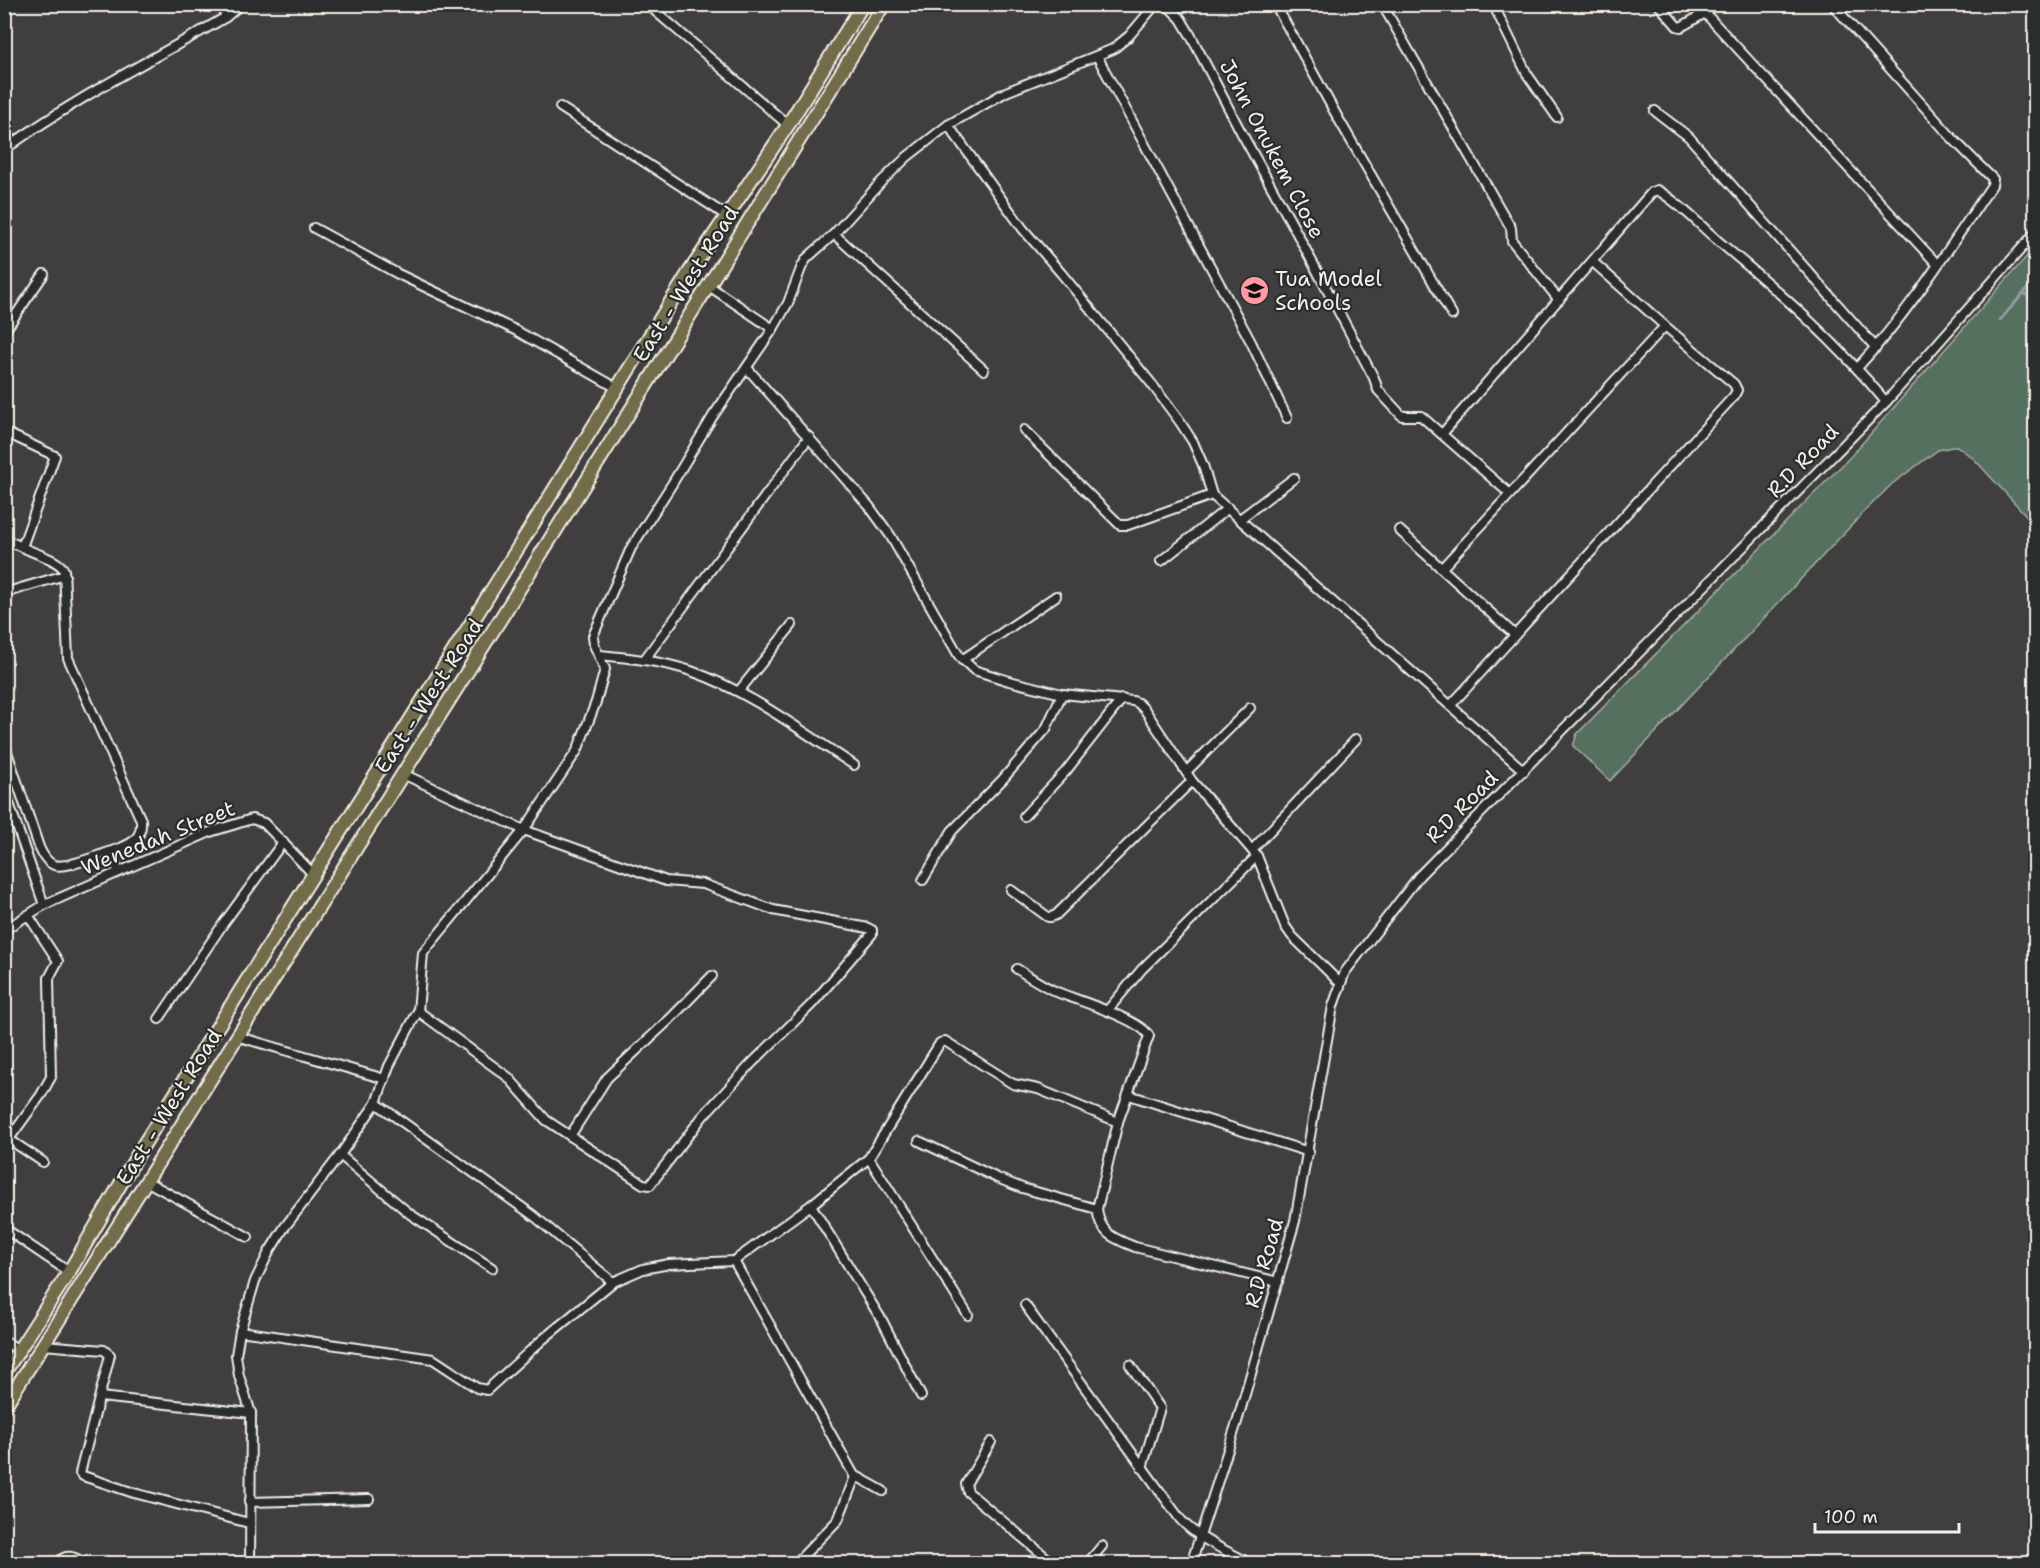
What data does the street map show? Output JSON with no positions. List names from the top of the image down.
{
  "streets": {
    "main road": ["East - West Road"],
    "street": ["John Onukem Close", "R.D Road", "Wenedah Street"]
  },
  "crossings": [
    ["East - West Road", "Wenedah Street"]
  ],
  "places": {
    "school or university": ["Tua Model Schools"]
  },
  "scale_bar": "100 m"
}
